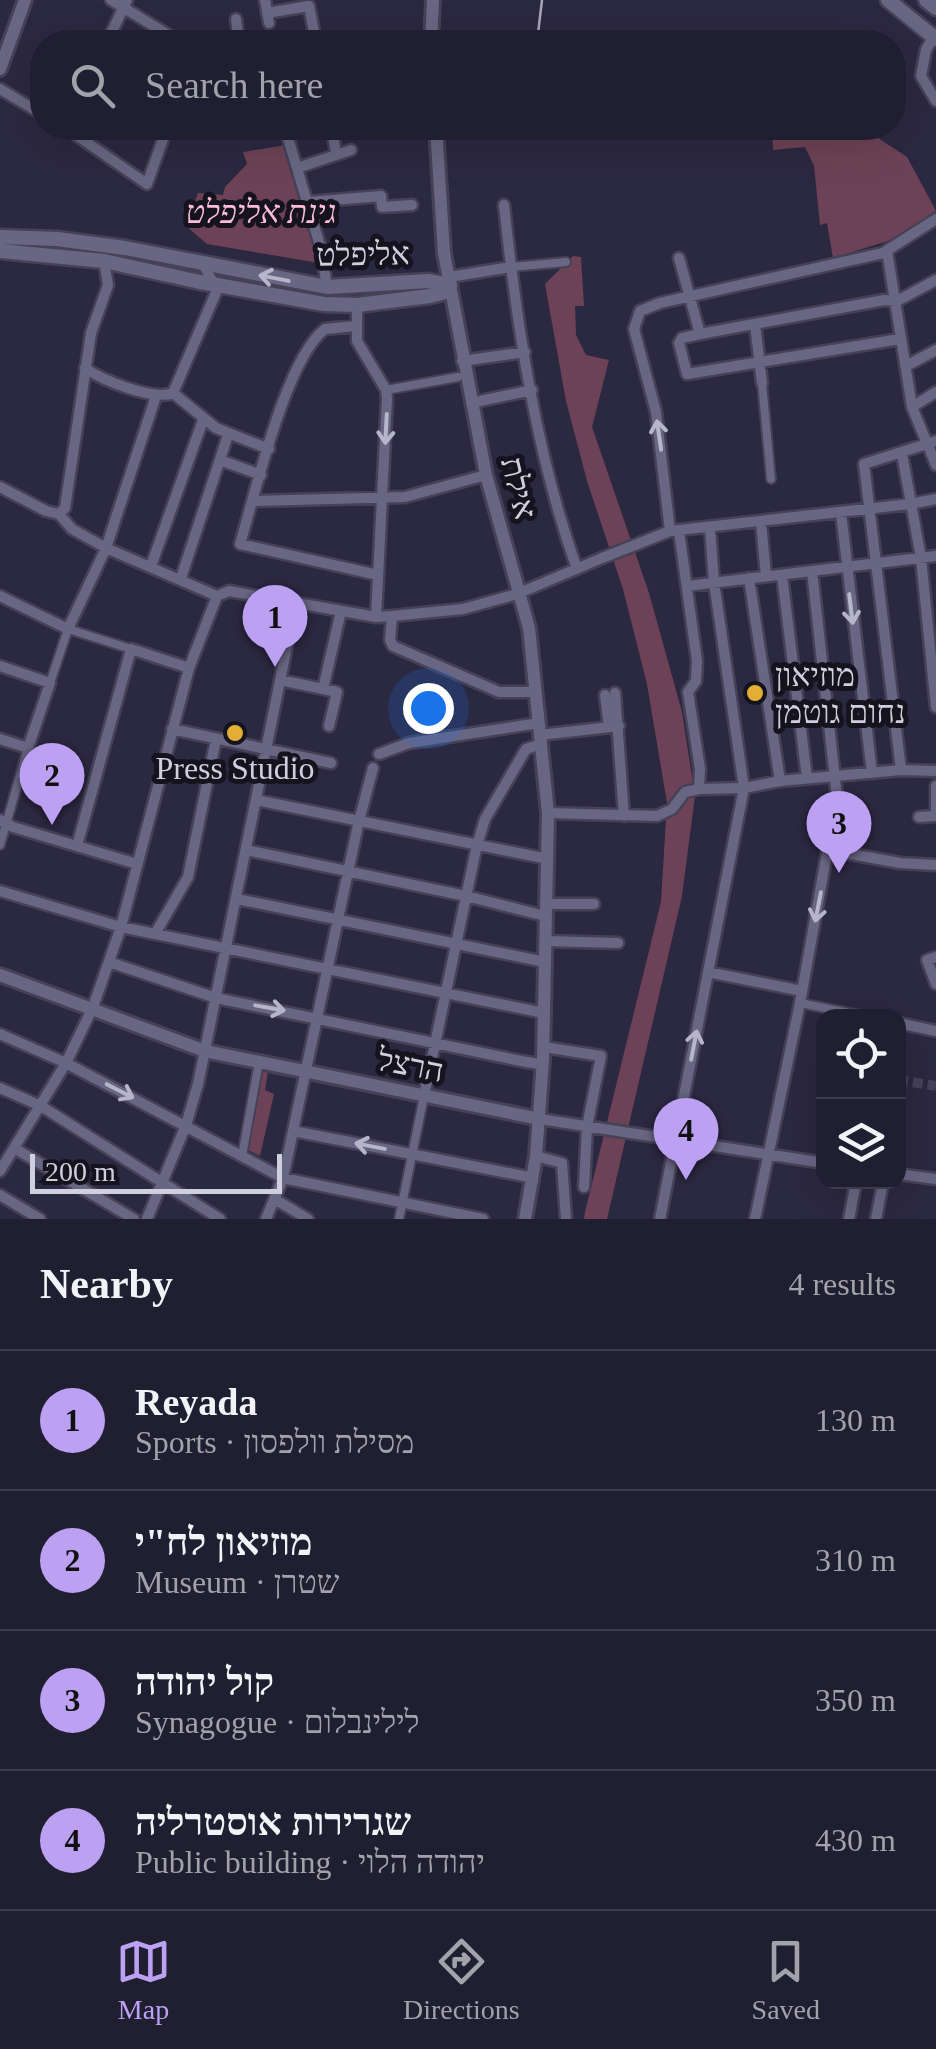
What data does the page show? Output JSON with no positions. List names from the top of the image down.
{
  "streets": {
    "main road": ["אליפלט"],
    "street": ["אילת", "הרצל"]
  },
  "crossings": [
    ["אליפלט", "אילת"],
    ["אילת", "הרצל"]
  ],
  "parks": ["גינת אליפלט"],
  "places": ["מוזיאון נחום גוטמן", "Press Studio"],
  "scale_bar": "200 m",
  "page": {
    "search": "Search here",
    "pins": [
      "1",
      "2",
      "3",
      "4"
    ],
    "scale": "200 m",
    "heading": ["Nearby", "4 results"],
    "list": [
      {
        "mark": "1",
        "name": "Reyada",
        "note": "Sports · מסילת וולפסון",
        "value": "130 m"
      },
      {
        "mark": "2",
        "name": "מוזיאון לח\"י",
        "note": "Museum · שטרן",
        "value": "310 m"
      },
      {
        "mark": "3",
        "name": "קול יהודה",
        "note": "Synagogue · לילינבלום",
        "value": "350 m"
      },
      {
        "mark": "4",
        "name": "שגרירות אוסטרליה",
        "note": "Public building · יהודה הלוי",
        "value": "430 m"
      }
    ],
    "nav": ["Map", "Directions", "Saved"]
  }
}
